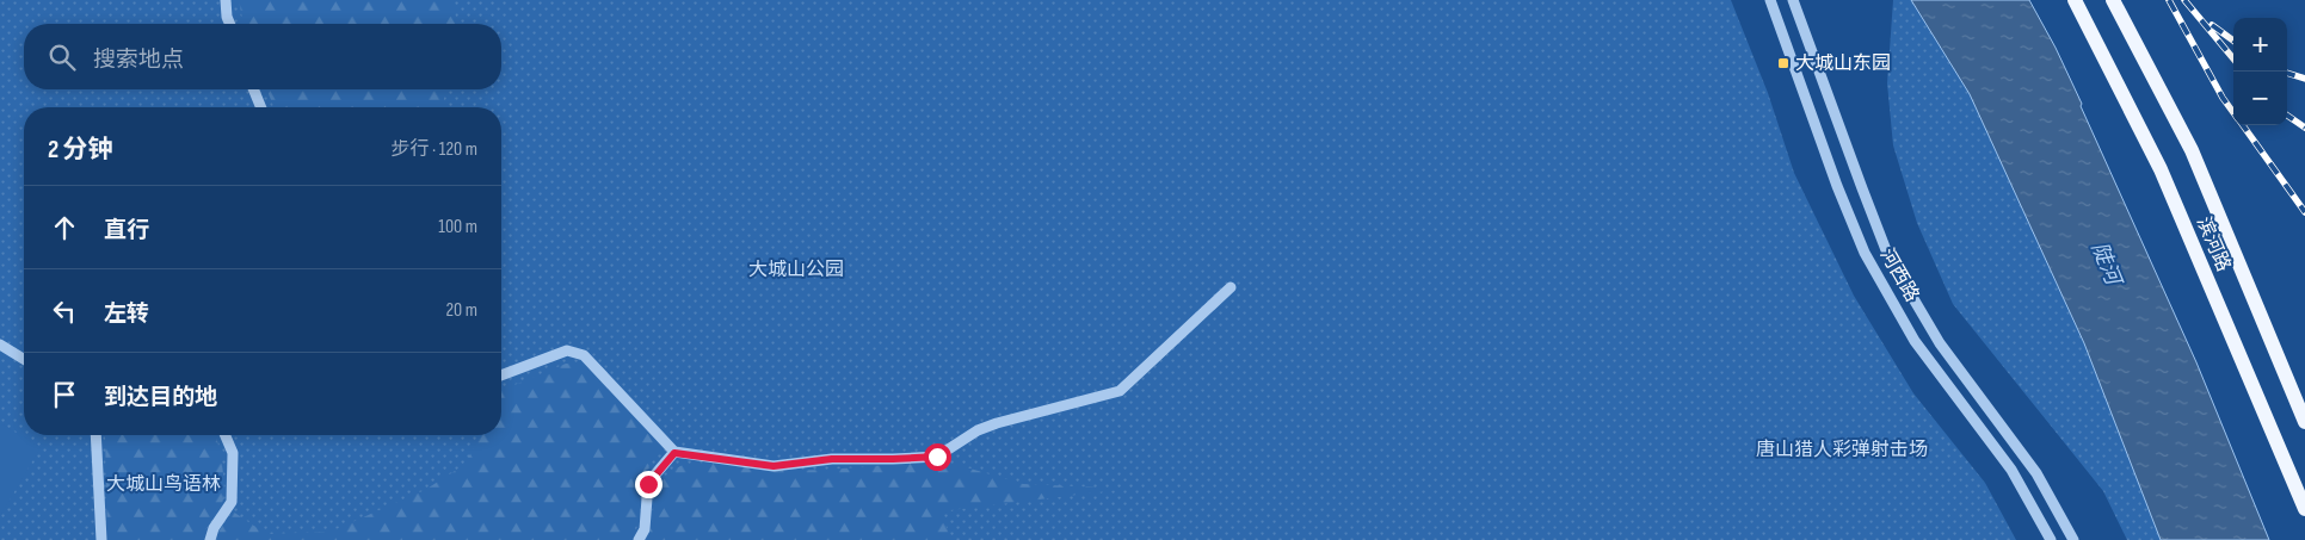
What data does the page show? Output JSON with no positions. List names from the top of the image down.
{
  "streets": {
    "main road": ["滨河路"],
    "street": ["河西路"]
  },
  "water": ["陡河"],
  "parks": ["大城山公园", "唐山猎人彩弹射击场", "大城山鸟语林"],
  "places": {
    "transit": ["大城山东园"]
  },
  "page": {
    "map_buttons": ["+", "−"],
    "search": "搜索地点",
    "heading": ["2 分钟", "步行 · 120 m"],
    "list": [
      ["直行", "100 m"],
      ["左转", "20 m"],
      "到达目的地"
    ]
  }
}
